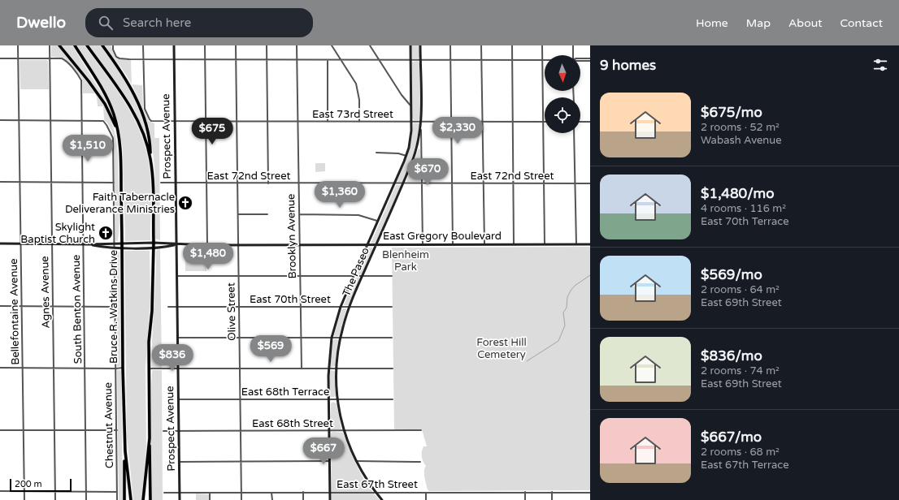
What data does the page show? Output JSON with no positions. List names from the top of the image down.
{
  "streets": {
    "highway": ["Bruce R. Watkins Drive"],
    "main road": ["Prospect Avenue", "East Gregory Boulevard", "The Paseo"],
    "street": [
      "East 73rd Street",
      "East 72nd Street",
      "Brooklyn Avenue",
      "Agnes Avenue",
      "East 70th Street",
      "South Benton Avenue",
      "Bellefontaine Avenue",
      "Olive Street",
      "East 68th Terrace",
      "East 68th Street",
      "Chestnut Avenue",
      "East 67th Street"
    ]
  },
  "crossings": [
    ["East 73rd Street", "Prospect Avenue"],
    ["East 73rd Street", "Brooklyn Avenue"],
    ["East 73rd Street", "The Paseo"],
    ["East 73rd Street", "Olive Street"],
    ["Prospect Avenue", "East 72nd Street"],
    ["Prospect Avenue", "East Gregory Boulevard"],
    ["Prospect Avenue", "East 70th Street"],
    ["Prospect Avenue", "East 68th Terrace"],
    ["Prospect Avenue", "East 68th Street"],
    ["Prospect Avenue", "East 67th Street"],
    ["East 72nd Street", "Brooklyn Avenue"],
    ["East 72nd Street", "The Paseo"],
    ["East 72nd Street", "Olive Street"],
    ["Brooklyn Avenue", "East Gregory Boulevard"],
    ["Brooklyn Avenue", "East 70th Street"],
    ["East Gregory Boulevard", "The Paseo"],
    ["East Gregory Boulevard", "Agnes Avenue"],
    ["East Gregory Boulevard", "Bruce R. Watkins Drive"],
    ["East Gregory Boulevard", "South Benton Avenue"],
    ["East Gregory Boulevard", "Bellefontaine Avenue"],
    ["East Gregory Boulevard", "Olive Street"],
    ["East Gregory Boulevard", "Chestnut Avenue"],
    ["The Paseo", "East 70th Street"],
    ["The Paseo", "East 68th Terrace"],
    ["The Paseo", "East 68th Street"],
    ["The Paseo", "East 67th Street"],
    ["Agnes Avenue", "South Benton Avenue"],
    ["East 70th Street", "Olive Street"],
    ["South Benton Avenue", "Chestnut Avenue"],
    ["Olive Street", "East 68th Terrace"],
    ["Olive Street", "East 68th Street"],
    ["Olive Street", "East 67th Street"]
  ],
  "parks": ["Blenheim Park", "Forest Hill Cemetery"],
  "places": {
    "church": ["Faith Tabernacle Deliverance Ministries", "Skylight Baptist Church"]
  },
  "scale_bar": "200 m",
  "north": "bottom",
  "page": {
    "header": "Dwello",
    "search": "Search here",
    "nav": [
      "Home",
      "Map",
      "About",
      "Contact"
    ],
    "heading": "9 homes",
    "list": [
      {
        "name": "$675/mo",
        "note": "2 rooms · 52 m² · Wabash Avenue"
      },
      {
        "name": "$1,480/mo",
        "note": "4 rooms · 116 m² · East 70th Terrace"
      },
      {
        "name": "$569/mo",
        "note": "2 rooms · 64 m² · East 69th Street"
      },
      {
        "name": "$836/mo",
        "note": "2 rooms · 74 m² · East 69th Street"
      },
      {
        "name": "$667/mo",
        "note": "2 rooms · 68 m² · East 67th Terrace"
      }
    ],
    "price": [
      "$2,330",
      "$675",
      "$1,510",
      "$670",
      "$1,360",
      "$1,480",
      "$569",
      "$836",
      "$667"
    ],
    "scale": "200 m"
  }
}
